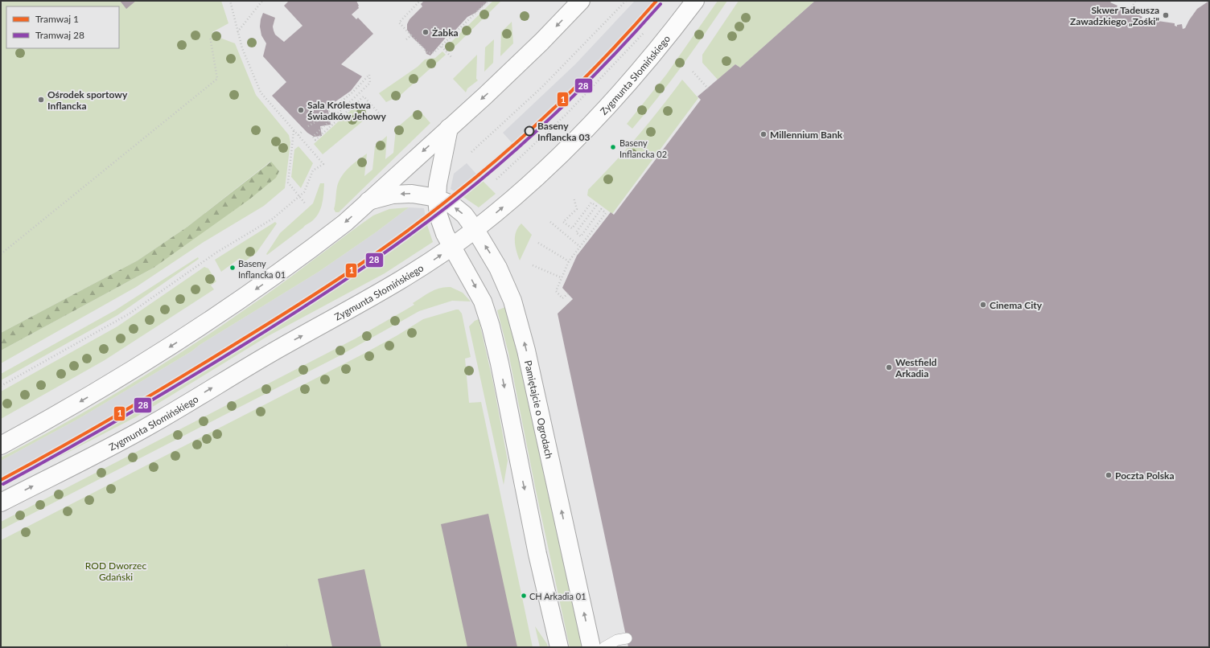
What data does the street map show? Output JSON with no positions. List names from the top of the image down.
{
  "streets": {
    "main road": ["Zygmunta Słomińskiego", "Pamiętajcie o Ogrodach"]
  },
  "crossings": [
    ["Zygmunta Słomińskiego", "Pamiętajcie o Ogrodach"]
  ],
  "parks": ["ROD Dworzec Gdański"],
  "places": [
    "Skwer Tadeusza Zawadzkiego „Zośki”",
    "Żabka",
    "Ośrodek sportowy Inflancka",
    "Sala Królestwa Świadków Jehowy",
    "Baseny Inflancka 03",
    "Millennium Bank",
    "Baseny Inflancka 02",
    "Baseny Inflancka 01",
    "Cinema City",
    "Westfield Arkadia",
    "Poczta Polska",
    "CH Arkadia 01"
  ],
  "lines": ["tram line 1", "tram line 28"],
  "legend": ["Tramwaj 1", "Tramwaj 28"]
}
